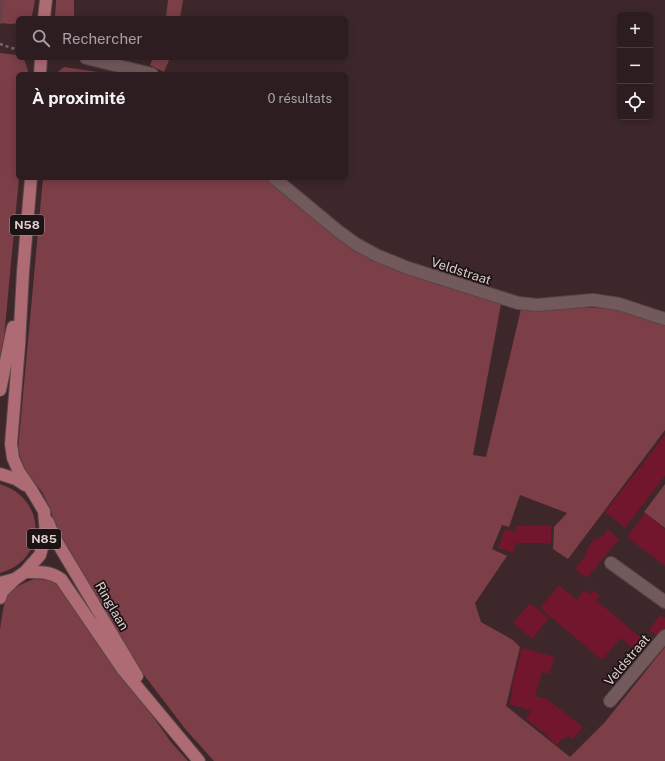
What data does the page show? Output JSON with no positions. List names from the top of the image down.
{
  "streets": {
    "main road": ["N58", "N85", "Ringlaan"],
    "street": ["Veldstraat"]
  },
  "crossings": [
    ["N58", "N85"],
    ["N85", "Ringlaan"]
  ],
  "page": {
    "map_buttons": ["+", "−"],
    "search": "Rechercher",
    "heading": ["À proximité", "0 résultats"]
  }
}
